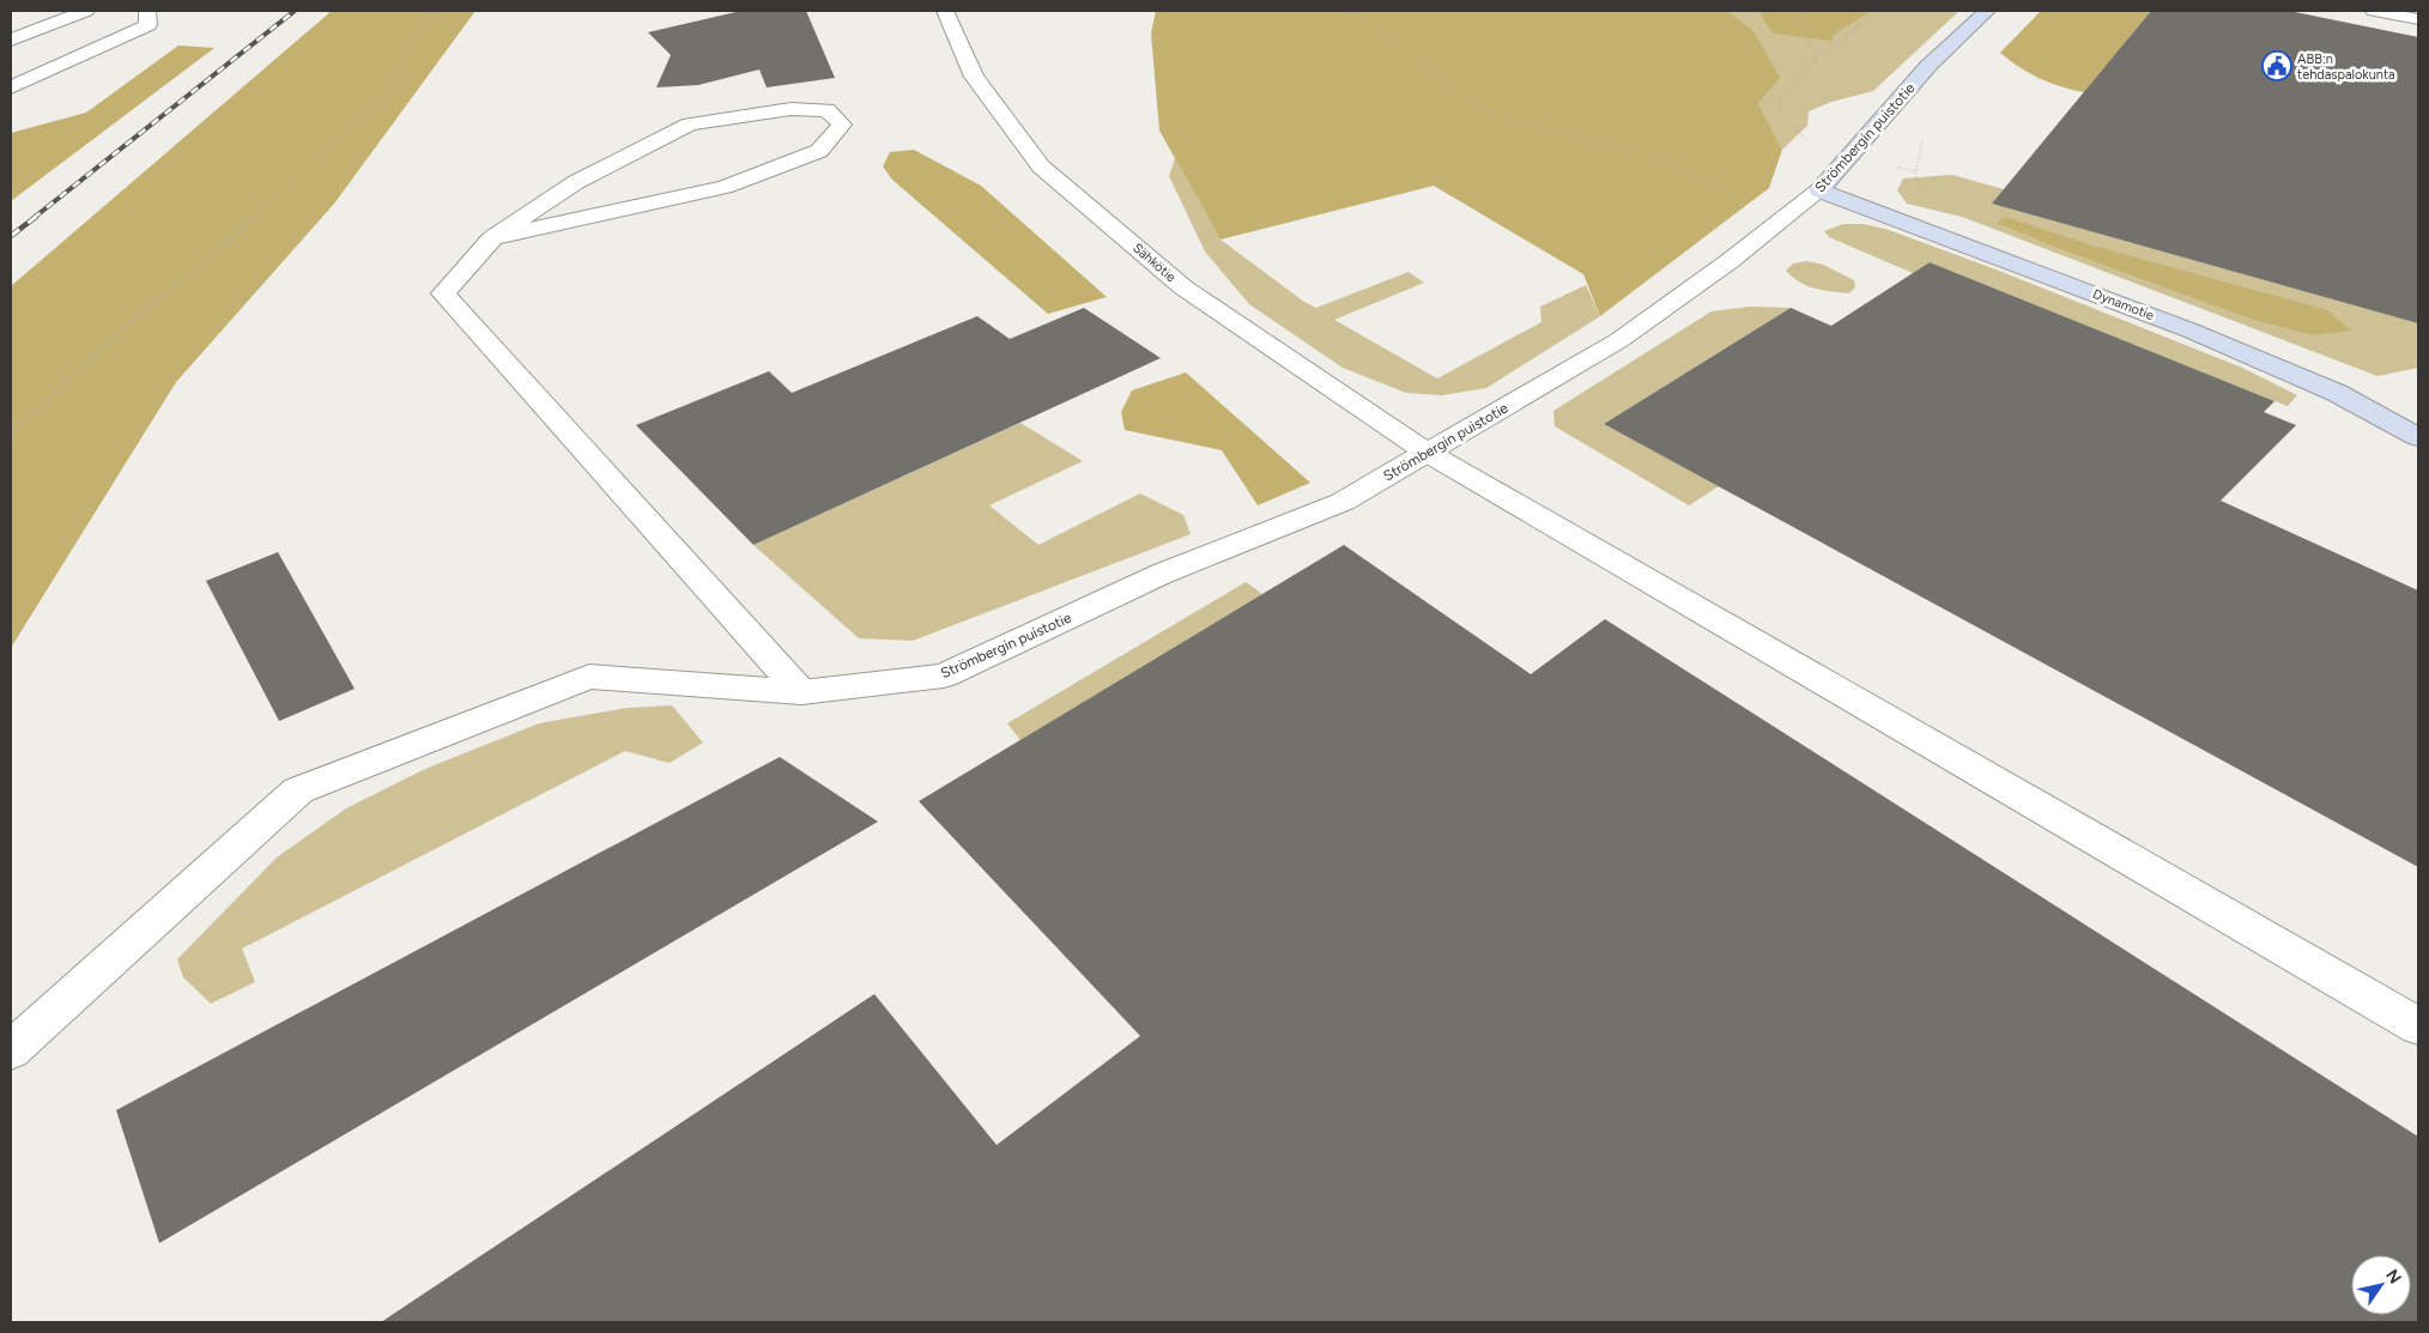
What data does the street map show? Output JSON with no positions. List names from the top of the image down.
{
  "streets": {
    "street": ["Strömbergin puistotie", "Sähkötie", "Dynamotie"]
  },
  "crossings": [
    ["Strömbergin puistotie", "Sähkötie"],
    ["Strömbergin puistotie", "Dynamotie"]
  ],
  "places": {
    "public building": ["ABB:n tehdaspalokunta"]
  },
  "north": "top right"
}
